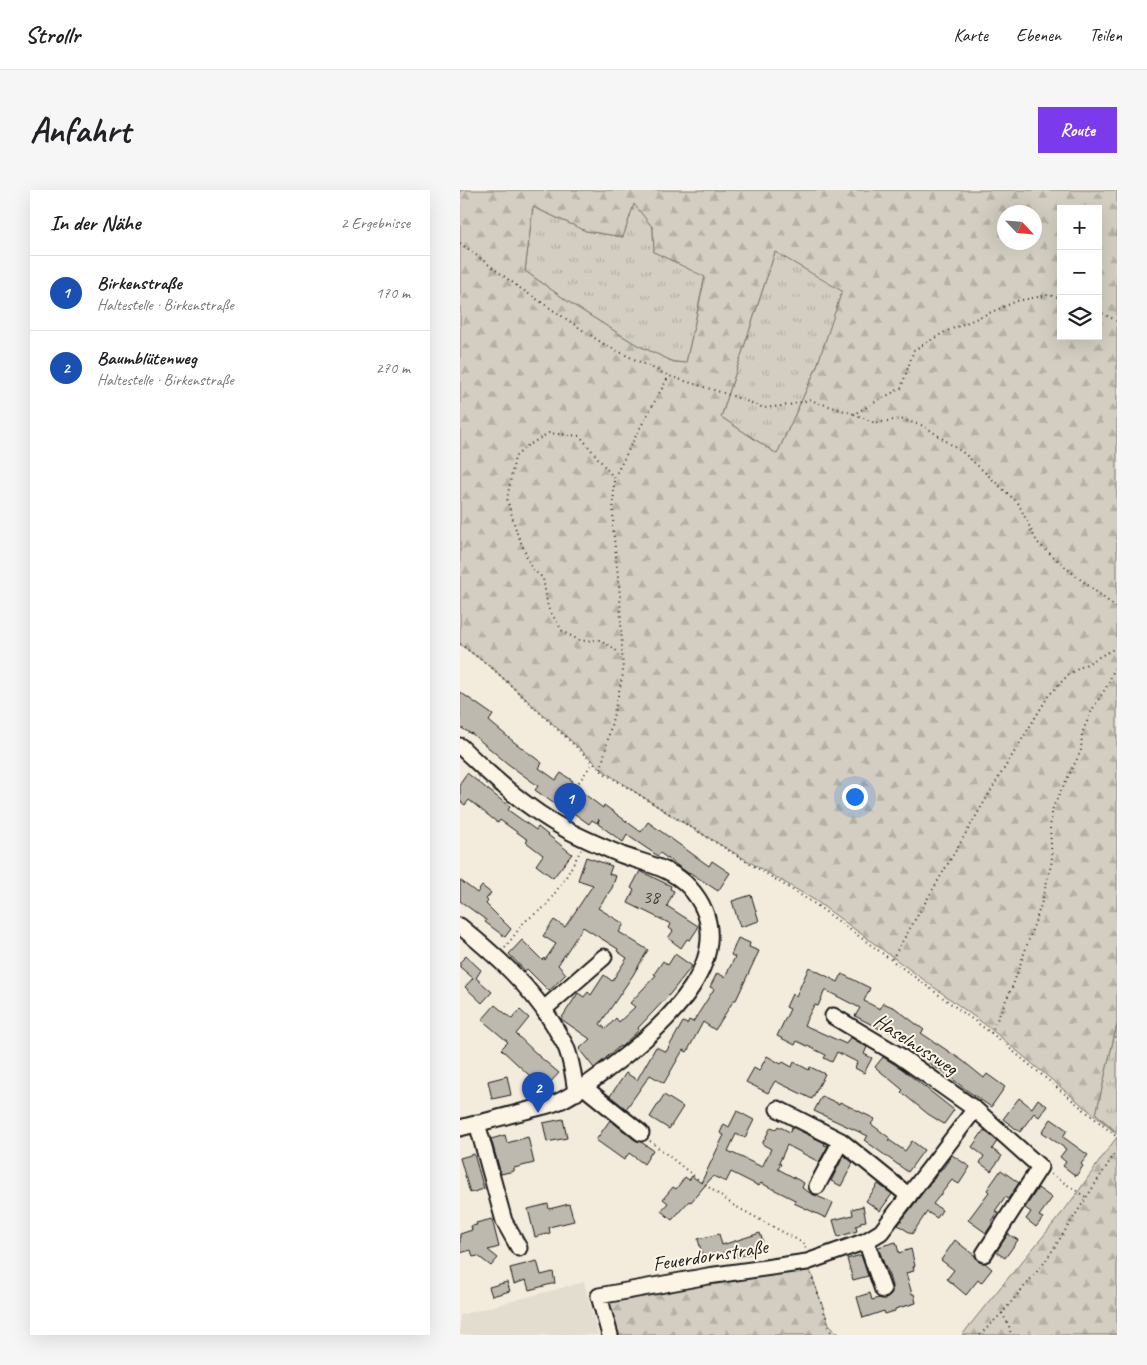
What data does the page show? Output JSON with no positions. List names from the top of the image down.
{
  "streets": {
    "street": ["Haselnussweg", "Feuerdornstraße"]
  },
  "crossings": [
    ["Haselnussweg", "Feuerdornstraße"]
  ],
  "house_numbers": ["38"],
  "north": "bottom right",
  "page": {
    "header": "Strollr",
    "nav": ["Karte", "Ebenen", "Teilen"],
    "buttons": "Route",
    "title": "Anfahrt",
    "heading": ["In der Nähe", "2 Ergebnisse"],
    "map_buttons": ["+", "−"],
    "list": [
      {
        "mark": "1",
        "name": "Birkenstraße",
        "note": "Haltestelle · Birkenstraße",
        "value": "170 m"
      },
      {
        "mark": "2",
        "name": "Baumblütenweg",
        "note": "Haltestelle · Birkenstraße",
        "value": "270 m"
      }
    ],
    "pins": ["1", "2"]
  }
}
